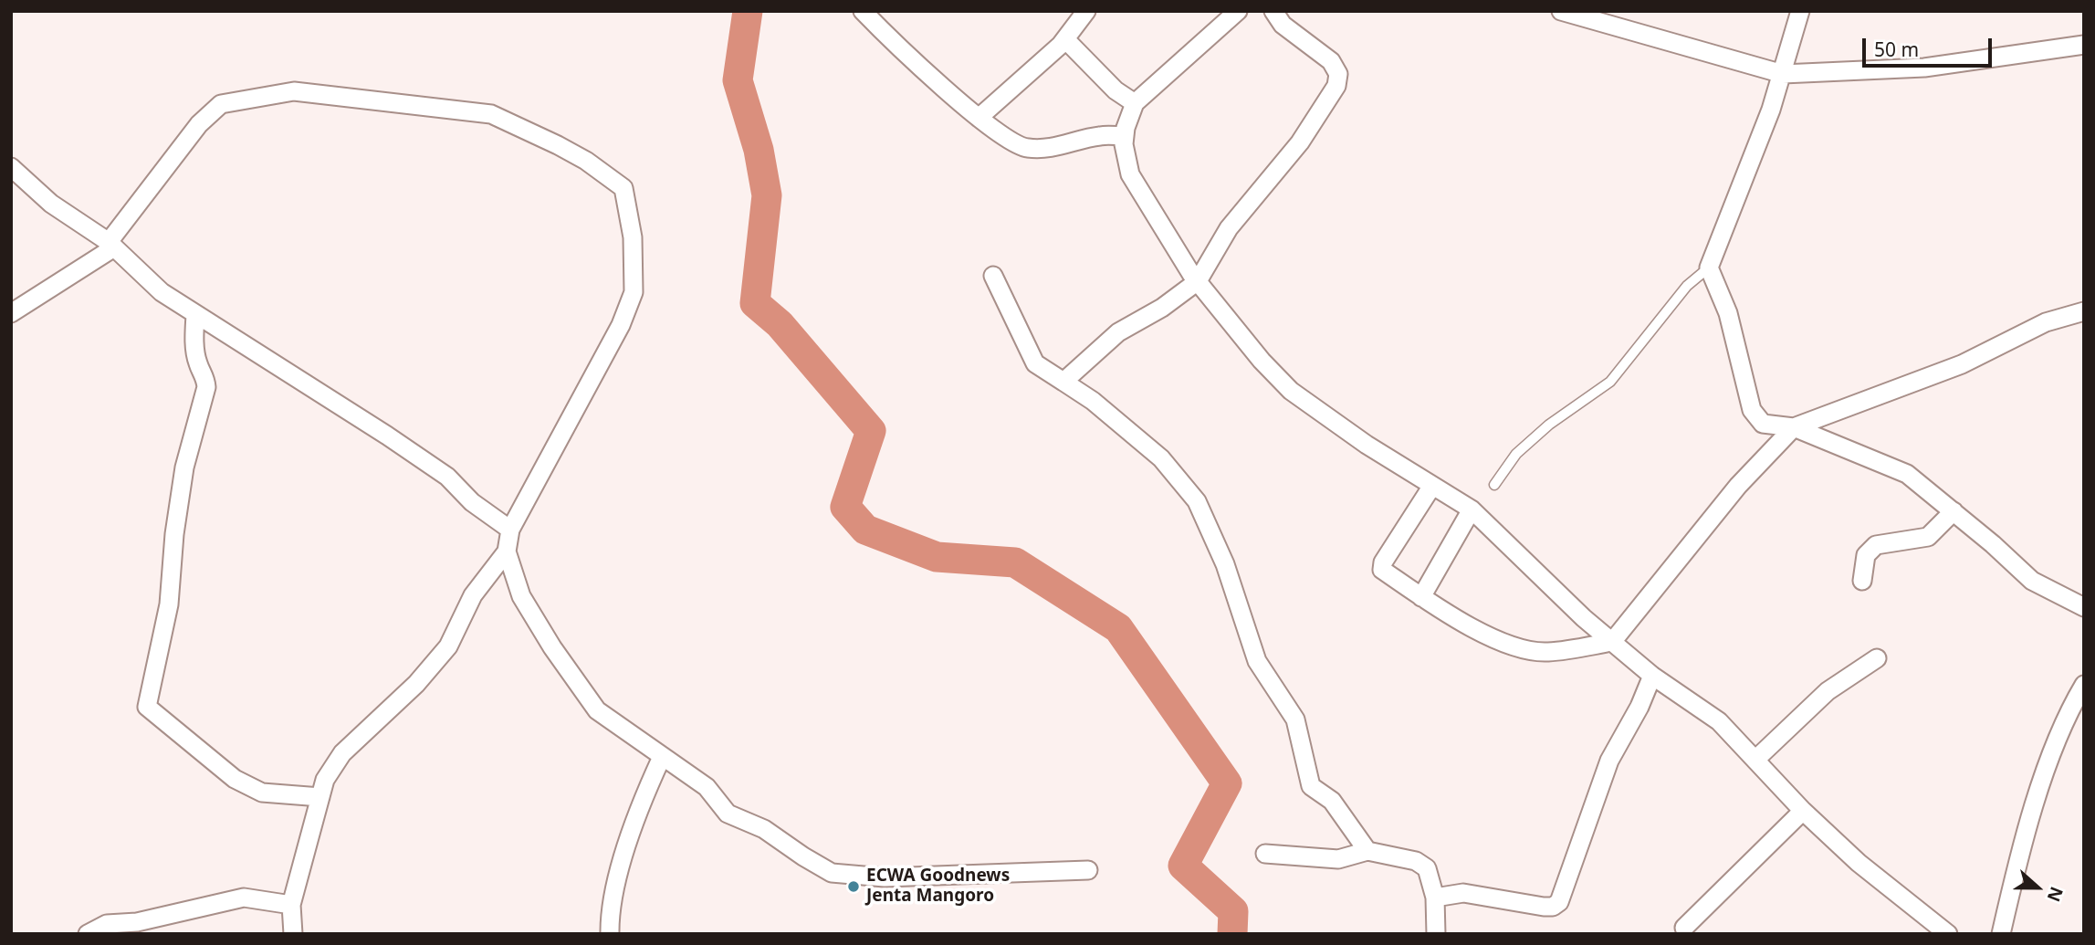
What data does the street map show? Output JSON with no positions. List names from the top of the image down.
{
  "places": ["ECWA Goodnews Jenta Mangoro"],
  "scale_bar": "50 m",
  "north": "right"
}
